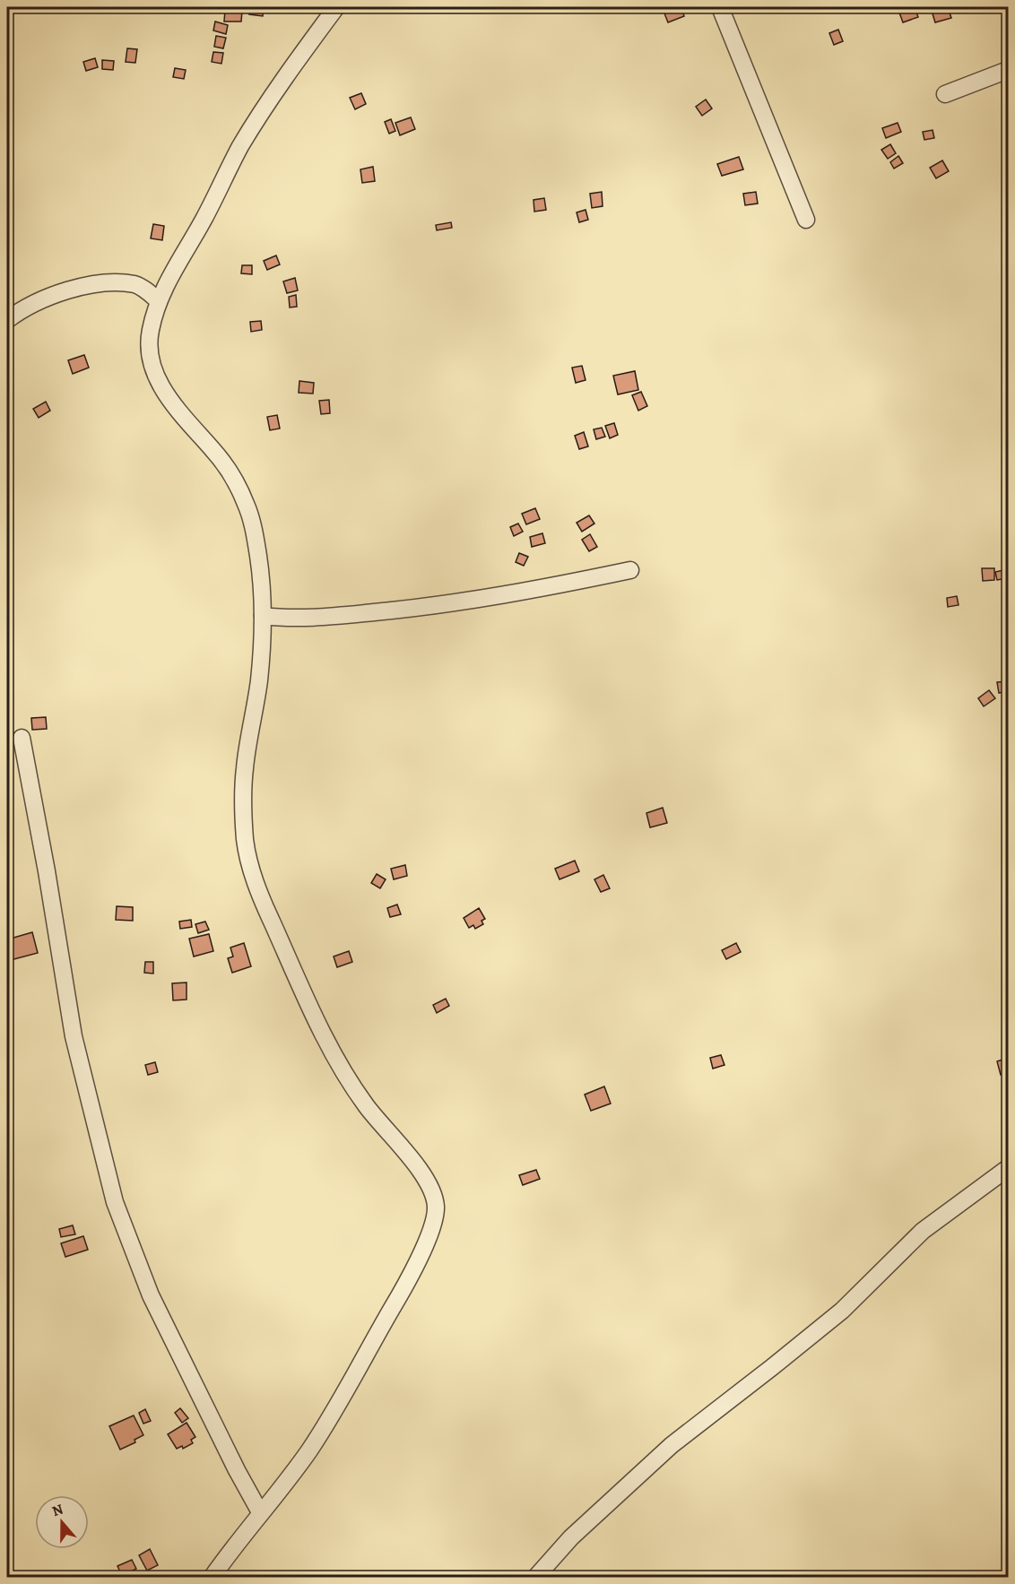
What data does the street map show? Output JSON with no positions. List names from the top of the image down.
{
  "north": "top"
}
